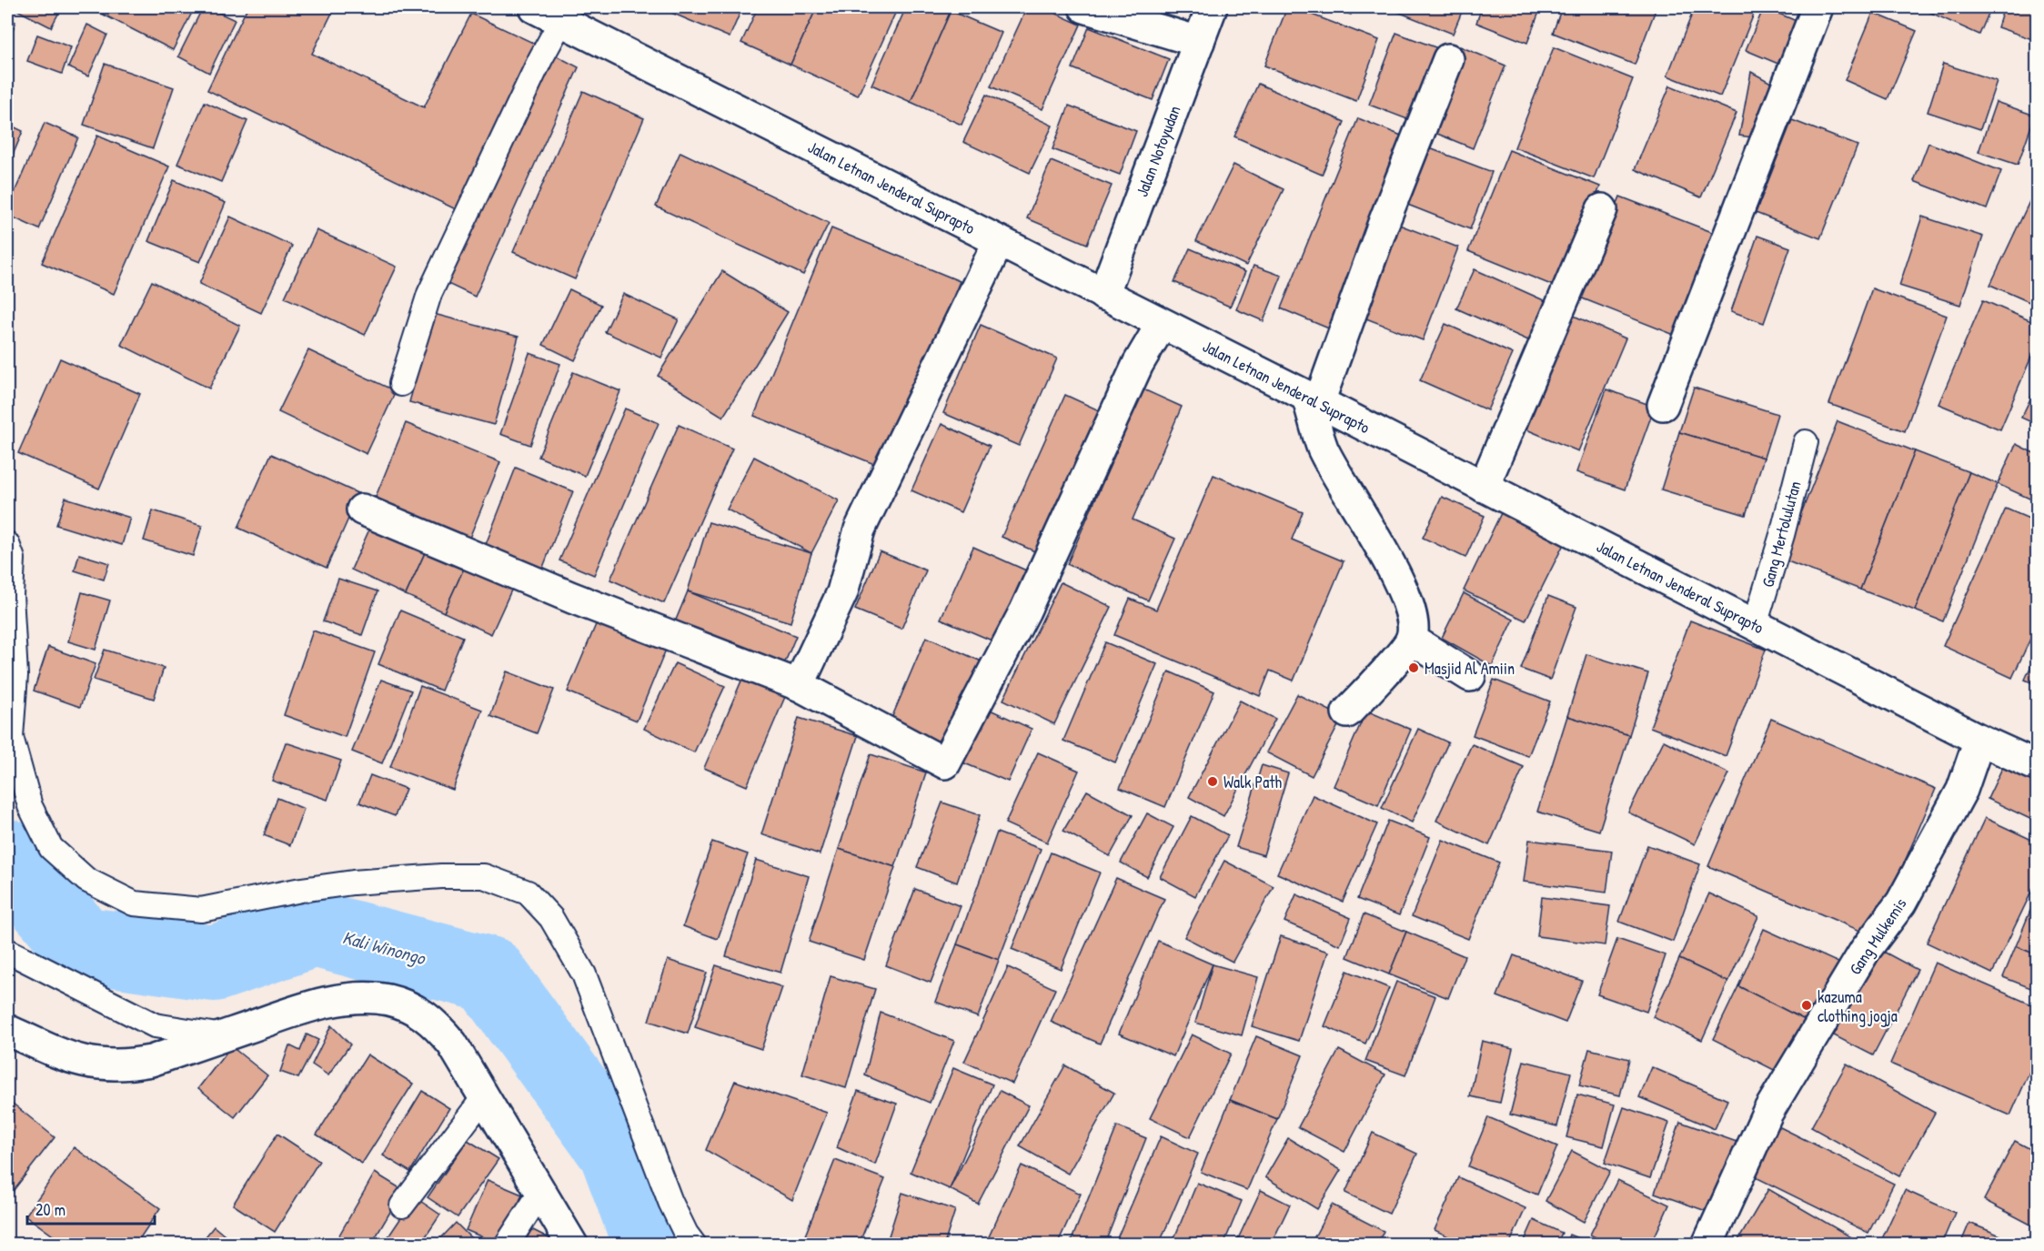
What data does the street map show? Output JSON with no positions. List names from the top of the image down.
{
  "streets": {
    "street": ["Jalan Notoyudan", "Jalan Letnan Jenderal Suprapto", "Gang Mulkemis"],
    "lane": ["Gang Mertolulutan"]
  },
  "crossings": [
    ["Jalan Notoyudan", "Jalan Letnan Jenderal Suprapto"],
    ["Jalan Letnan Jenderal Suprapto", "Gang Mertolulutan"],
    ["Jalan Letnan Jenderal Suprapto", "Gang Mulkemis"]
  ],
  "water": ["Kali Winongo"],
  "places": ["Masjid Al Amiin", "Walk Path", "kazuma clothing jogja"],
  "scale_bar": "20 m"
}
